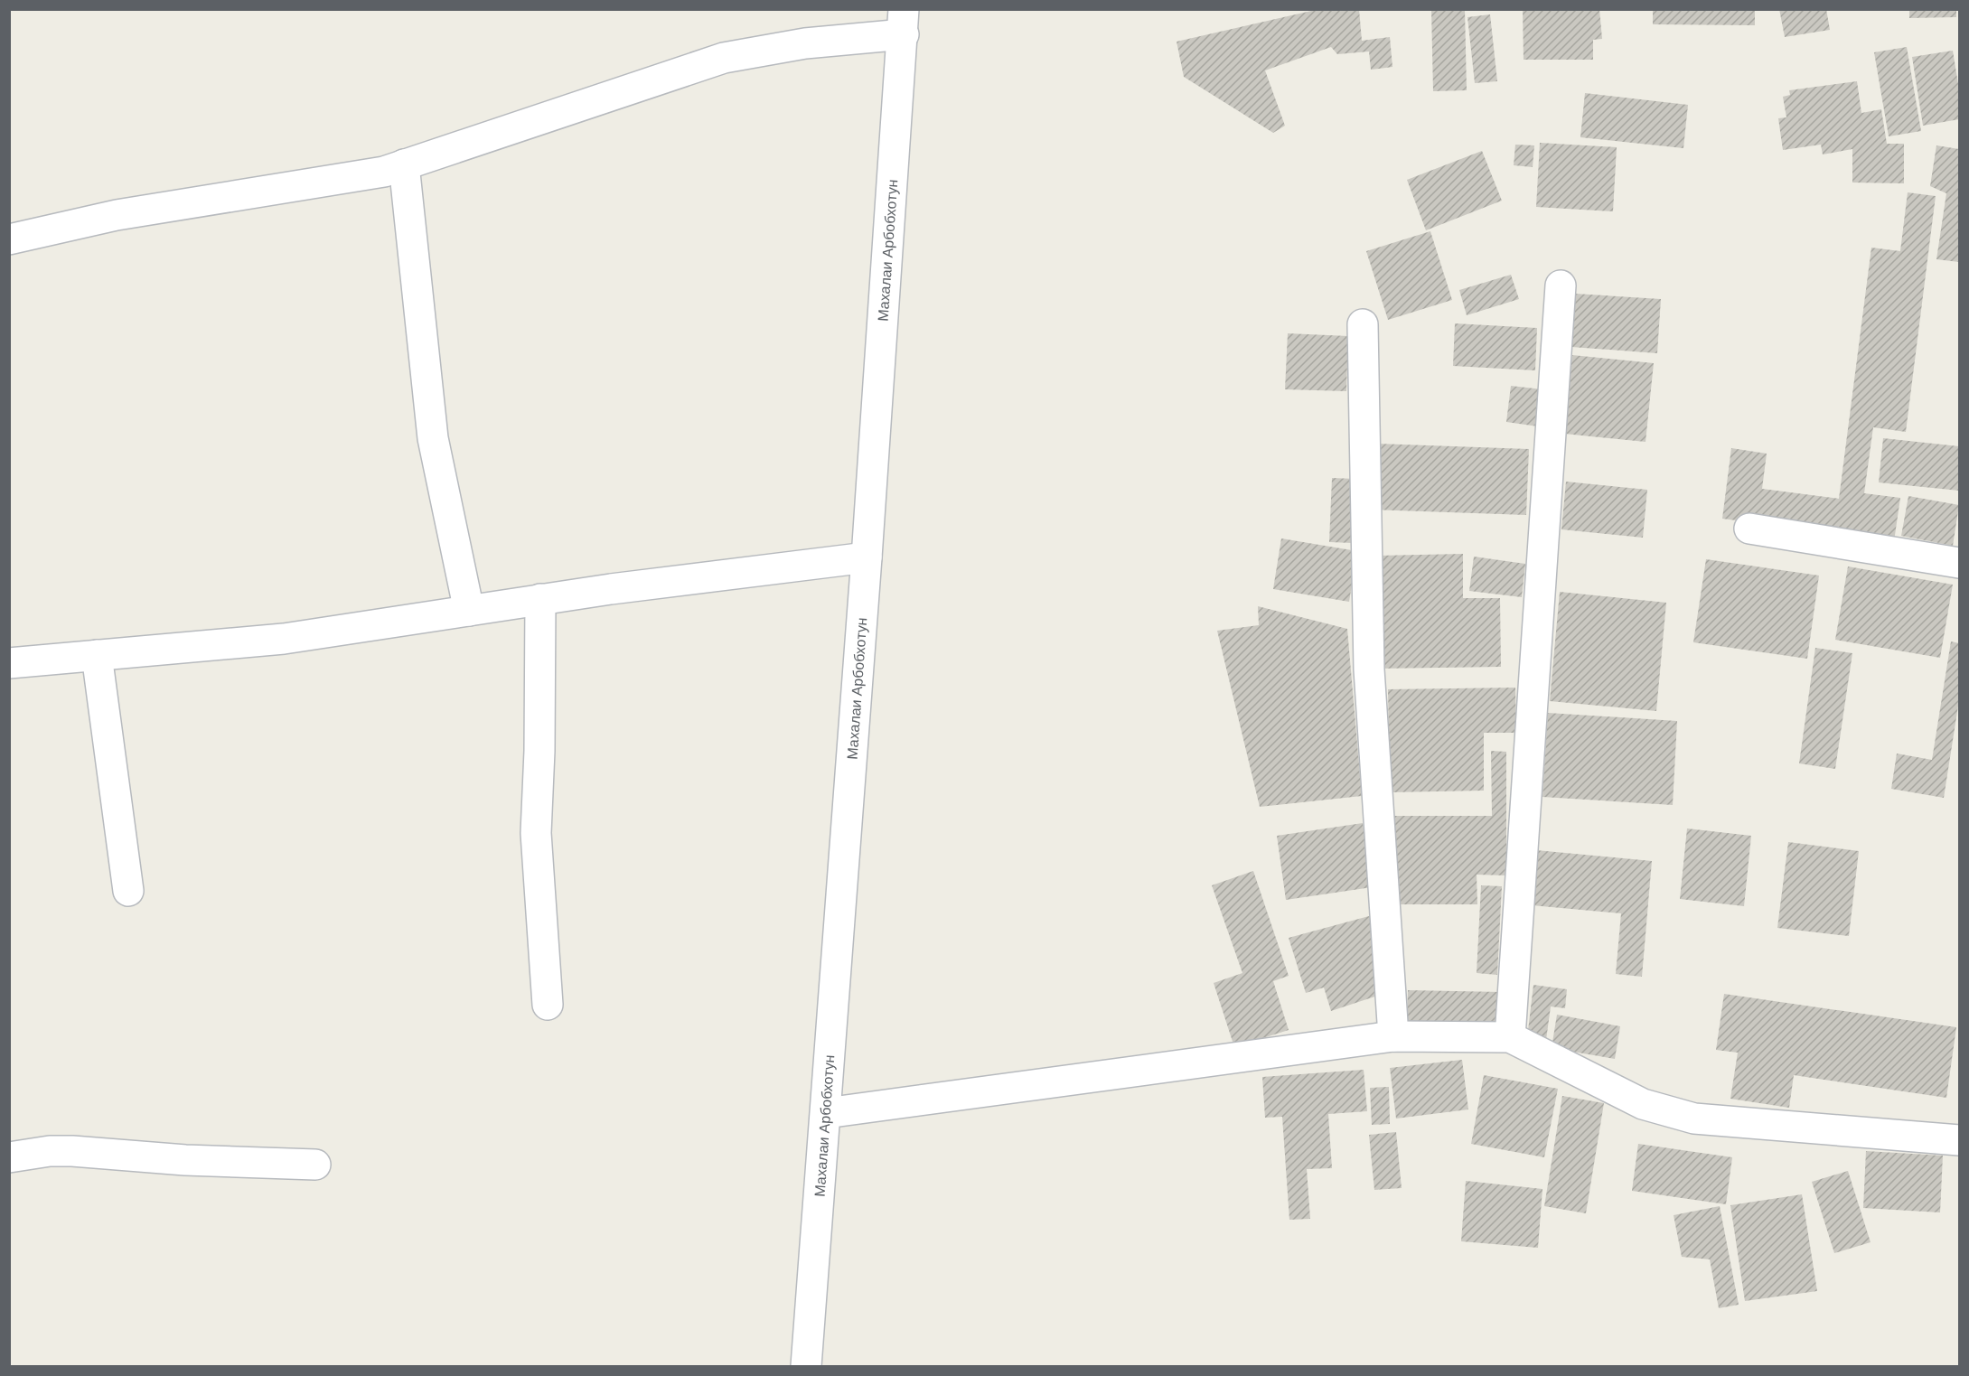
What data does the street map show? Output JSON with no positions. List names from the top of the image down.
{
  "streets": {
    "street": ["Махалаи Арбобхотун"]
  }
}
